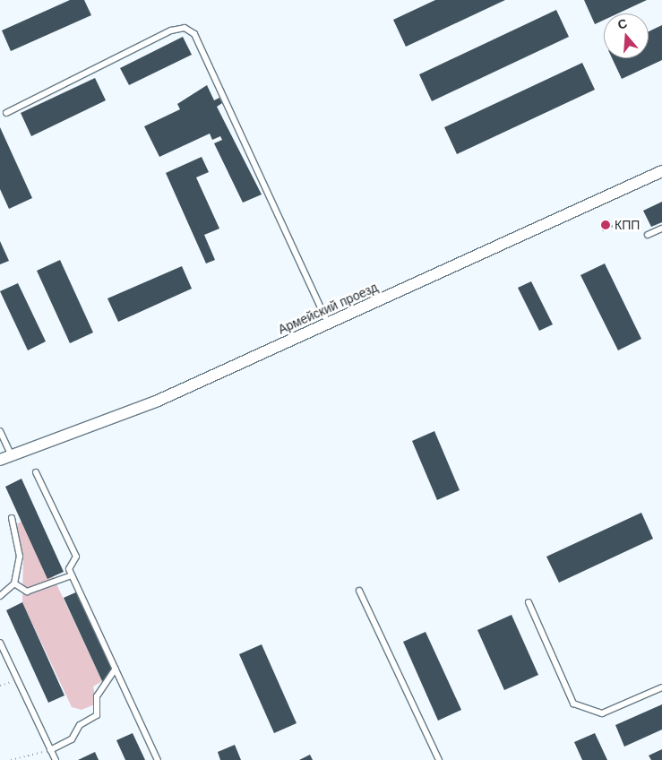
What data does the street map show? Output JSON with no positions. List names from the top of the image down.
{
  "streets": {
    "street": ["Армейский проезд"]
  },
  "places": ["КПП"],
  "north": "top"
}
